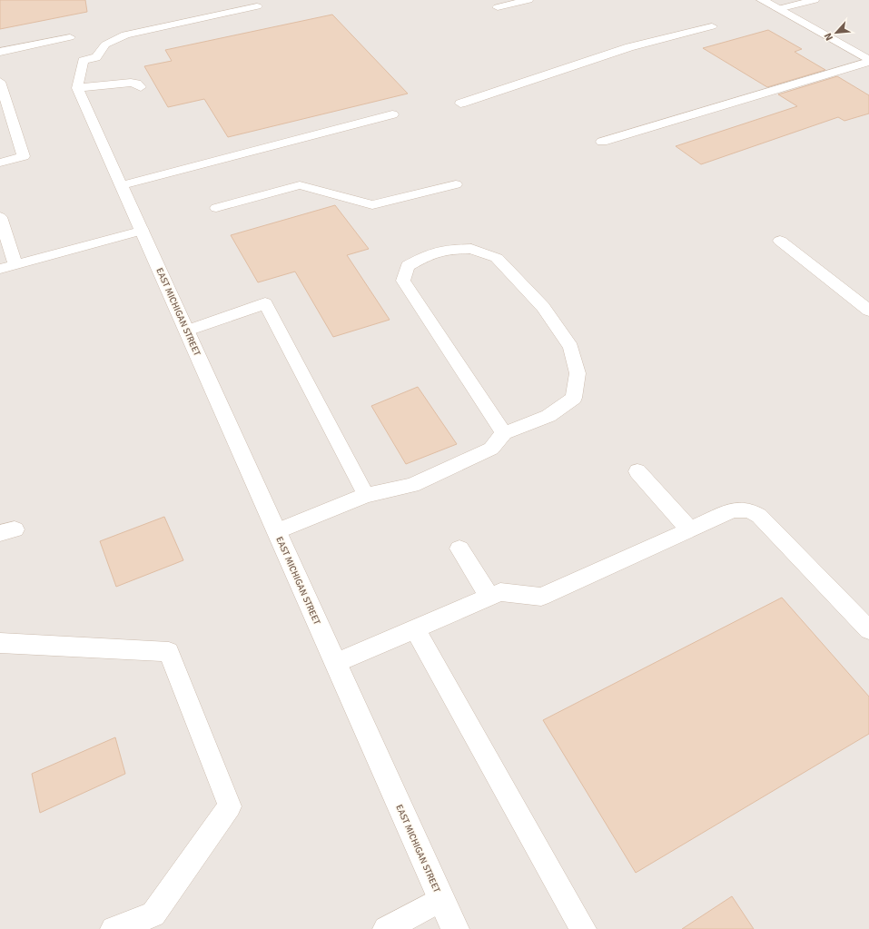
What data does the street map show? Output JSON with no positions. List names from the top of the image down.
{
  "streets": {
    "street": ["EAST MICHIGAN STREET"]
  },
  "north": "bottom left"
}
